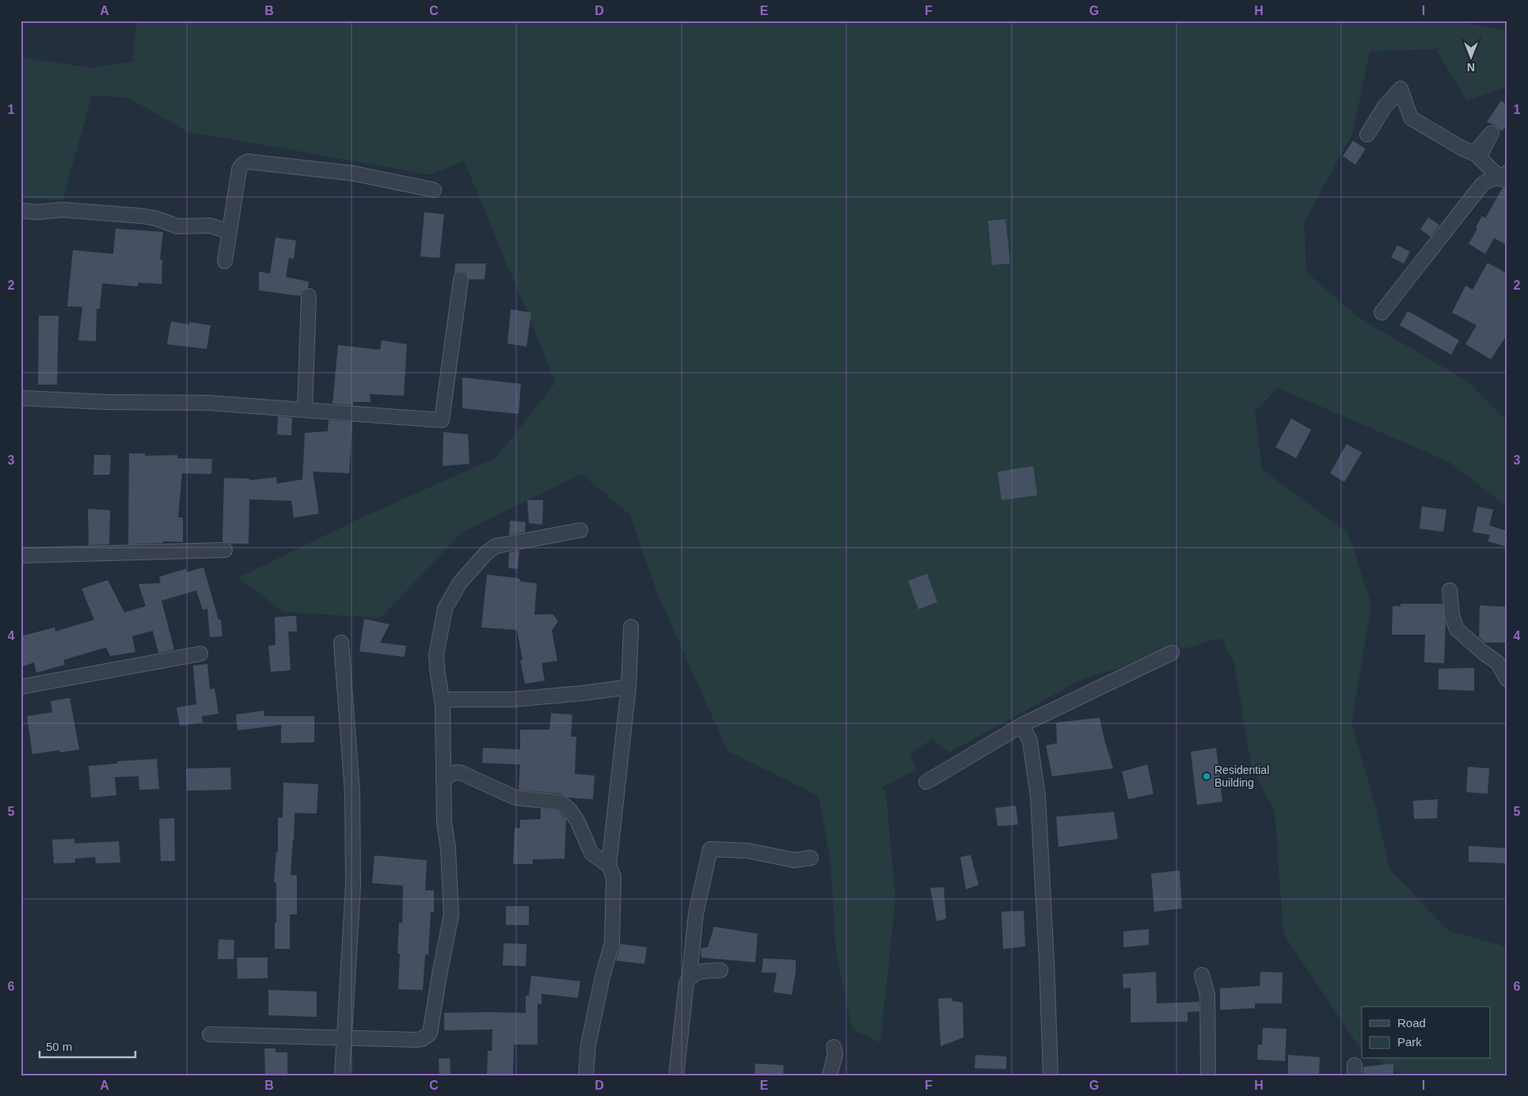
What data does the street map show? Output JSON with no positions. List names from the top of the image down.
{
  "places": ["Residential Building"],
  "legend": ["Road", "Park"],
  "scale_bar": "50 m",
  "north": "bottom",
  "grid": {
    "columns": [
      "A",
      "B",
      "C",
      "D",
      "E",
      "F",
      "G",
      "H",
      "I"
    ],
    "rows": [
      "1",
      "2",
      "3",
      "4",
      "5",
      "6"
    ]
  }
}
